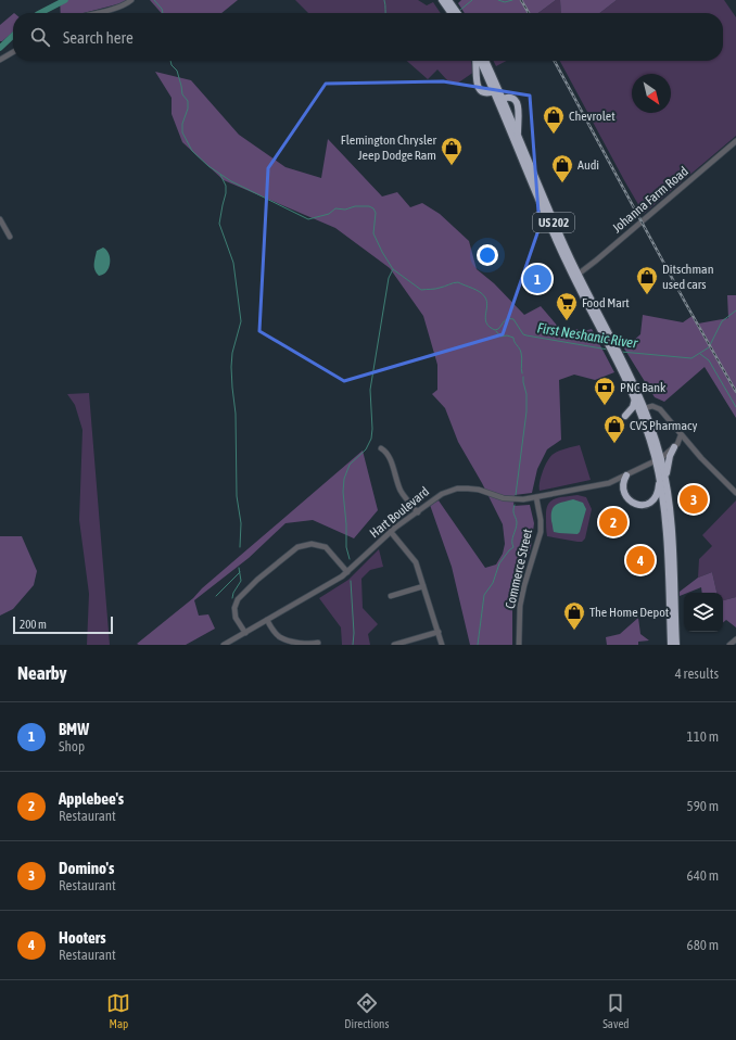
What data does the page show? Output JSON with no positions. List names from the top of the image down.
{
  "streets": {
    "highway": ["US 202"],
    "street": ["Johanna Farm Road", "Hart Boulevard", "Commerce Street"]
  },
  "crossings": [
    ["Johanna Farm Road", "US 202"],
    ["US 202", "Hart Boulevard"],
    ["Hart Boulevard", "Commerce Street"]
  ],
  "water": ["First Neshanic River"],
  "places": {
    "shop": [
      "Chevrolet",
      "Flemington Chrysler Jeep Dodge Ram",
      "Audi",
      "Ditschman used cars",
      "CVS Pharmacy",
      "The Home Depot"
    ],
    "supermarket": ["Food Mart"],
    "bank": ["PNC Bank"]
  },
  "scale_bar": "200 m",
  "north": "bottom right",
  "page": {
    "search": "Search here",
    "pins": [
      "1",
      "3",
      "2",
      "4"
    ],
    "scale": "200 m",
    "heading": ["Nearby", "4 results"],
    "list": [
      {
        "mark": "1",
        "name": "BMW",
        "note": "Shop",
        "value": "110 m"
      },
      {
        "mark": "2",
        "name": "Applebee's",
        "note": "Restaurant",
        "value": "590 m"
      },
      {
        "mark": "3",
        "name": "Domino's",
        "note": "Restaurant",
        "value": "640 m"
      },
      {
        "mark": "4",
        "name": "Hooters",
        "note": "Restaurant",
        "value": "680 m"
      }
    ],
    "nav": ["Map", "Directions", "Saved"]
  }
}
